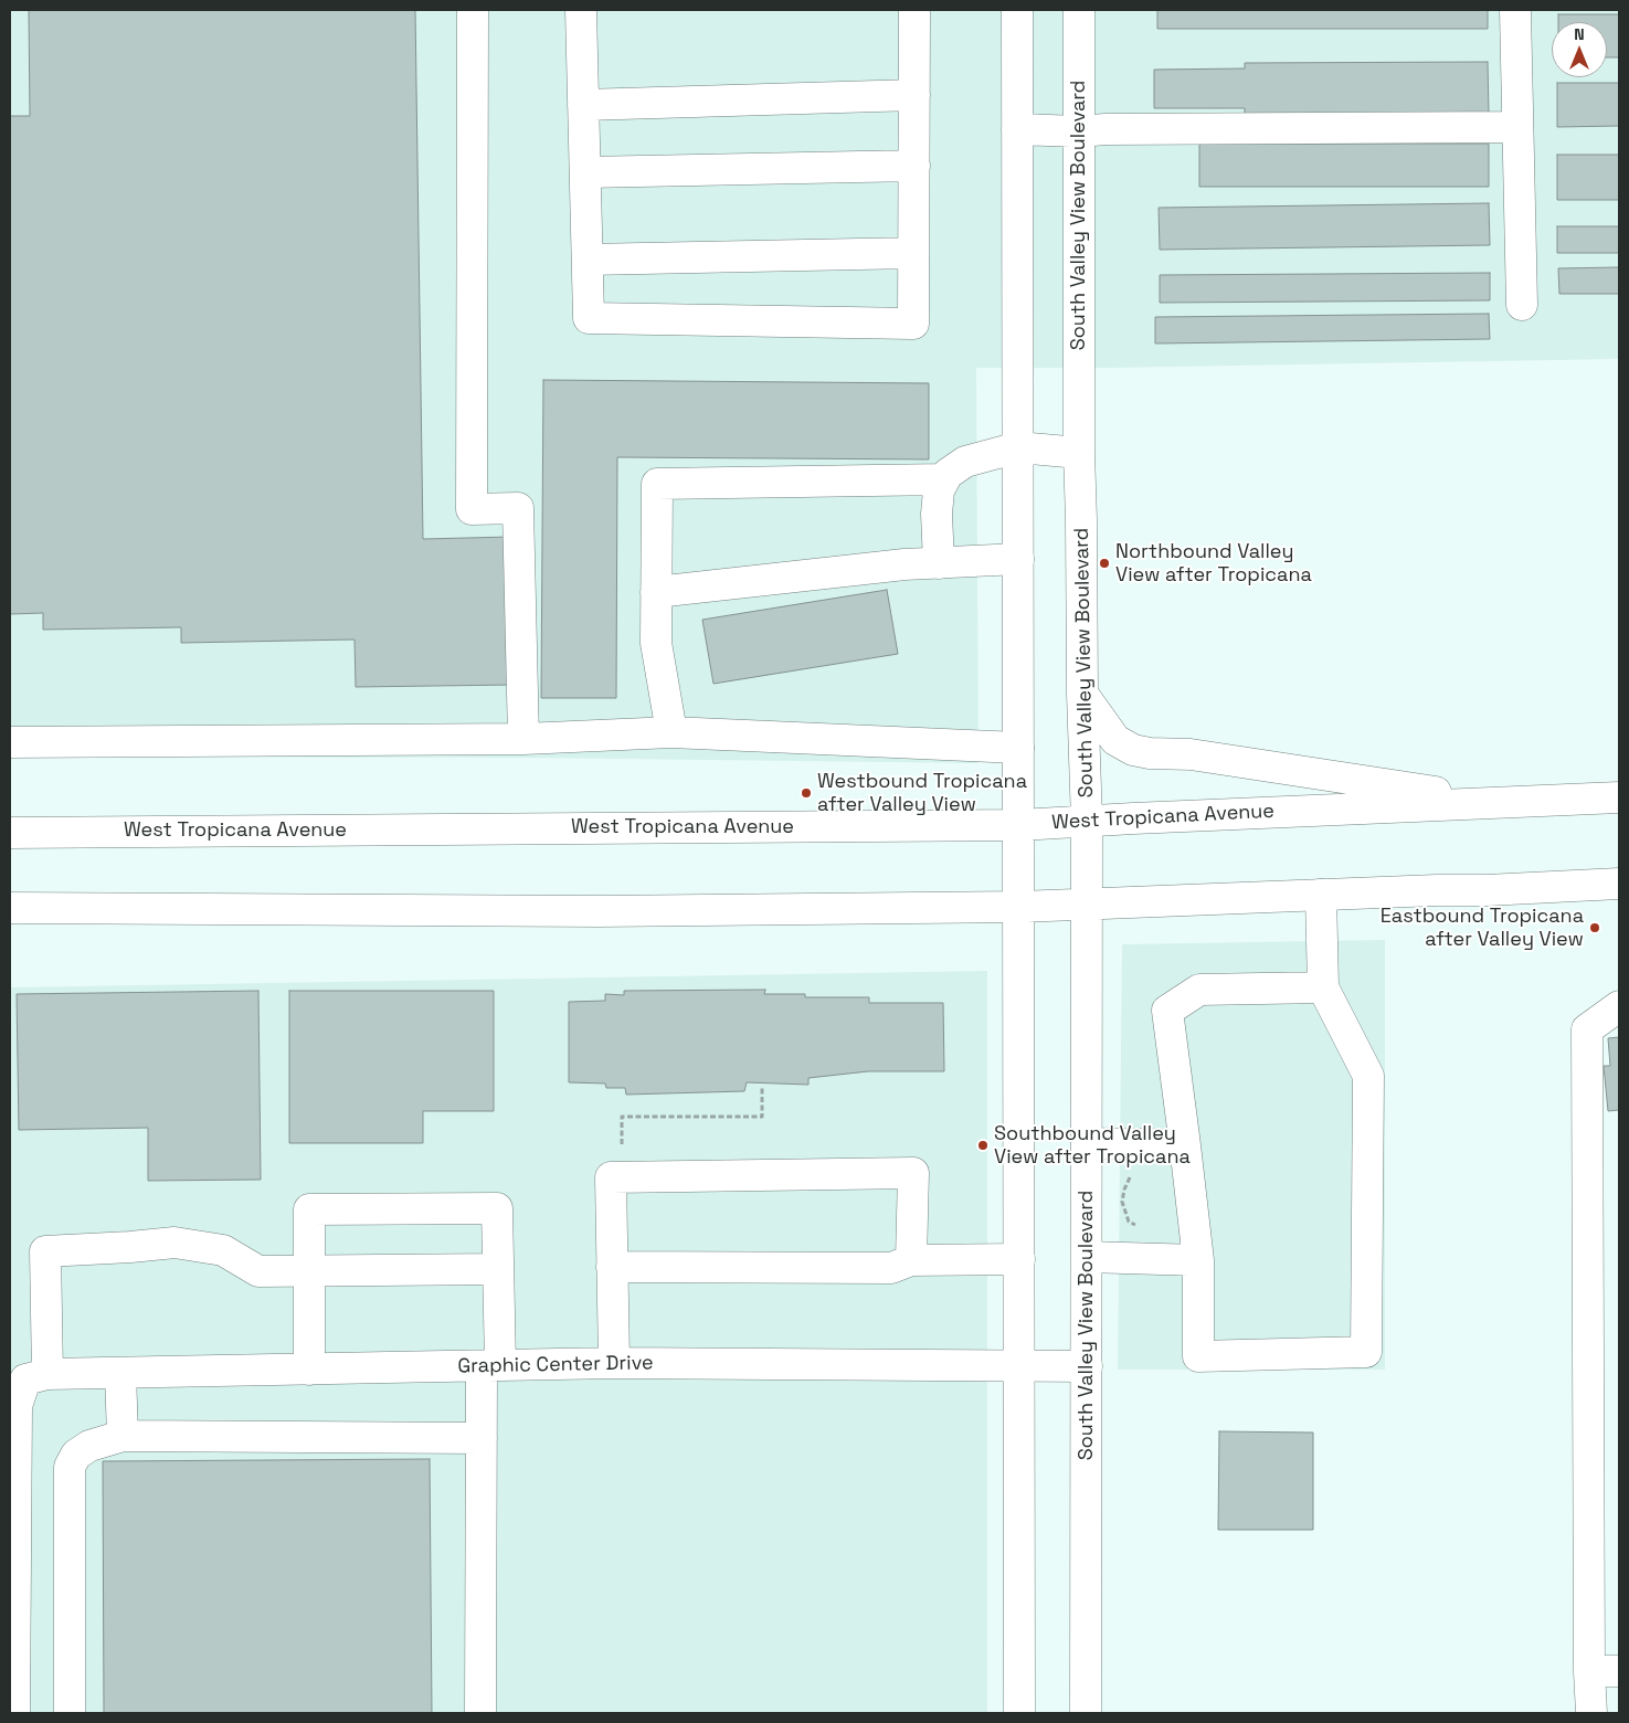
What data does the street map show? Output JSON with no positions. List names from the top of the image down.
{
  "streets": {
    "main road": ["South Valley View Boulevard", "West Tropicana Avenue", "Graphic Center Drive"]
  },
  "crossings": [
    ["South Valley View Boulevard", "West Tropicana Avenue"],
    ["South Valley View Boulevard", "Graphic Center Drive"]
  ],
  "places": [
    "Northbound Valley View after Tropicana",
    "Westbound Tropicana after Valley View",
    "Eastbound Tropicana after Valley View",
    "Southbound Valley View after Tropicana"
  ],
  "north": "top"
}
